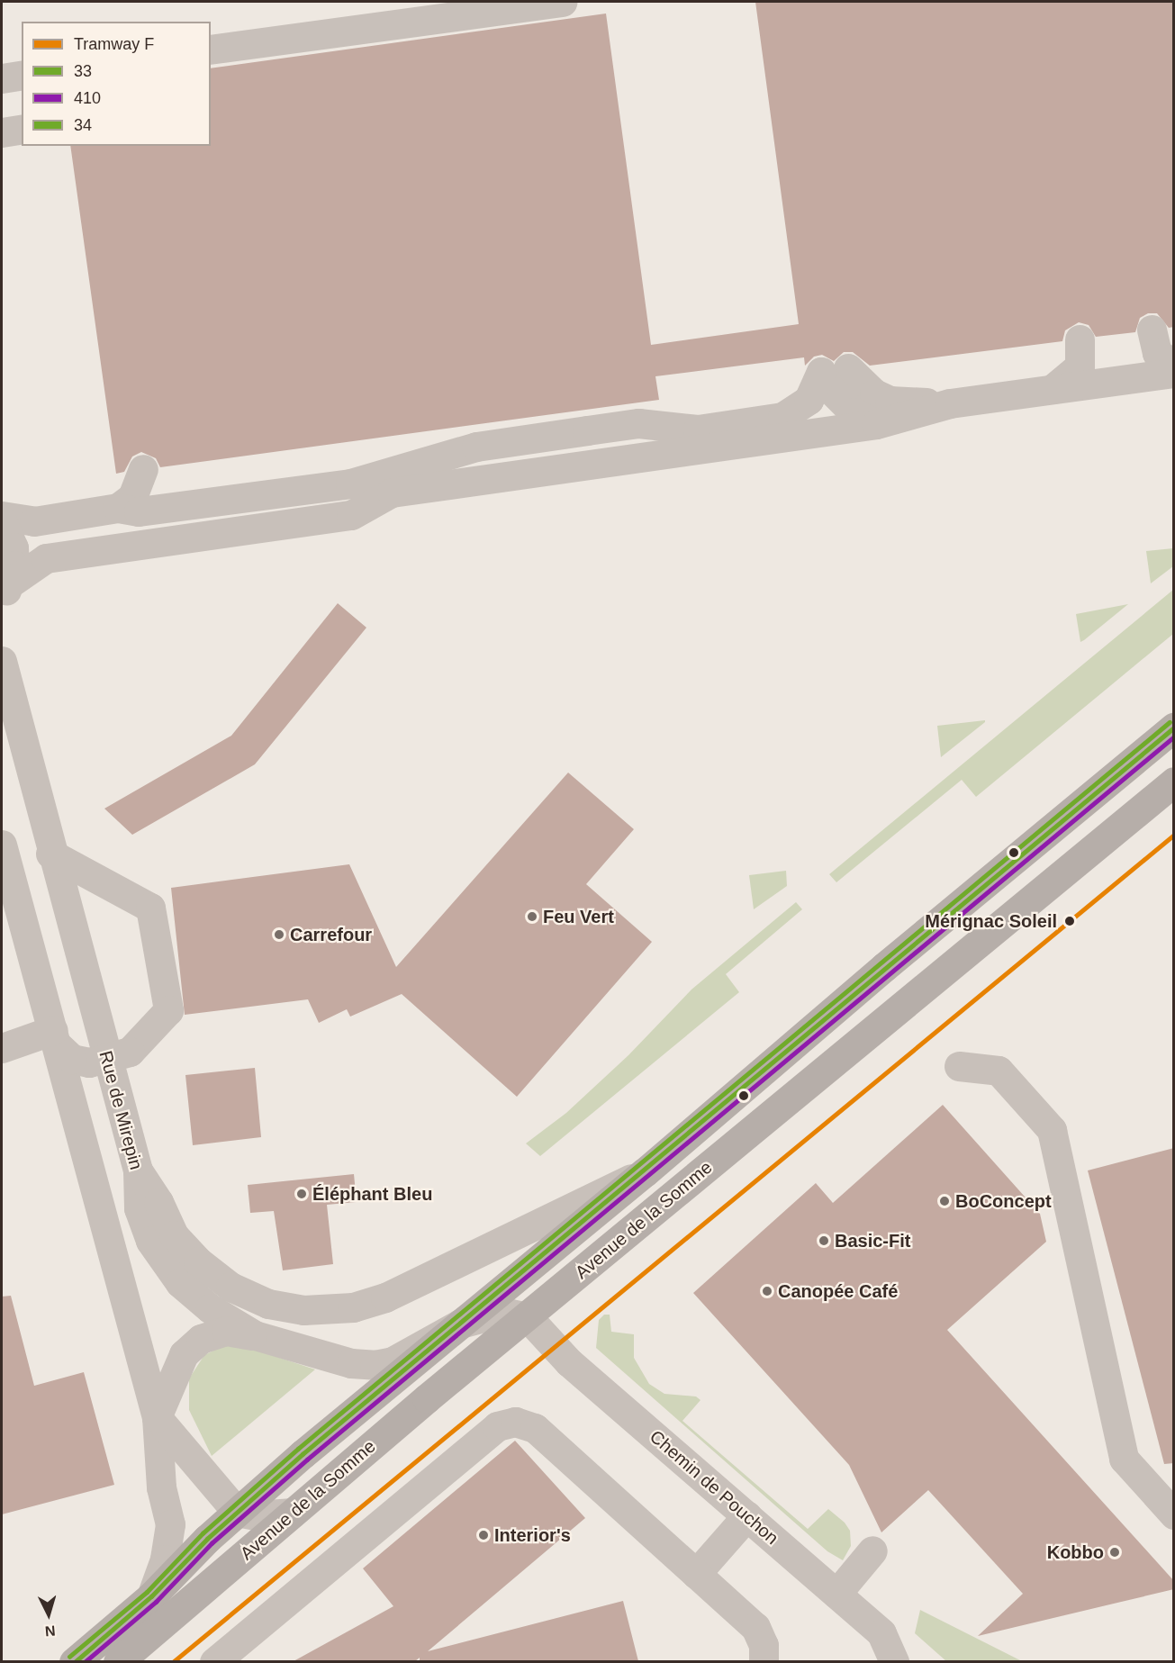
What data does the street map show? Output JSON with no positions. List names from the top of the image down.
{
  "streets": {
    "main road": ["Avenue de la Somme"],
    "street": ["Rue de Mirepin", "Chemin de Pouchon"]
  },
  "crossings": [
    ["Rue de Mirepin", "Avenue de la Somme"],
    ["Rue de Mirepin", "Chemin de Pouchon"],
    ["Avenue de la Somme", "Chemin de Pouchon"]
  ],
  "places": [
    "Feu Vert",
    "Mérignac Soleil",
    "Carrefour",
    "Éléphant Bleu",
    "BoConcept",
    "Basic-Fit",
    "Canopée Café",
    "Interior's",
    "Kobbo"
  ],
  "lines": [
    "transit line 34",
    "transit line 33",
    "transit line 410",
    "tram line F"
  ],
  "legend": [
    "Tramway F",
    "33",
    "410",
    "34"
  ],
  "north": "bottom"
}
